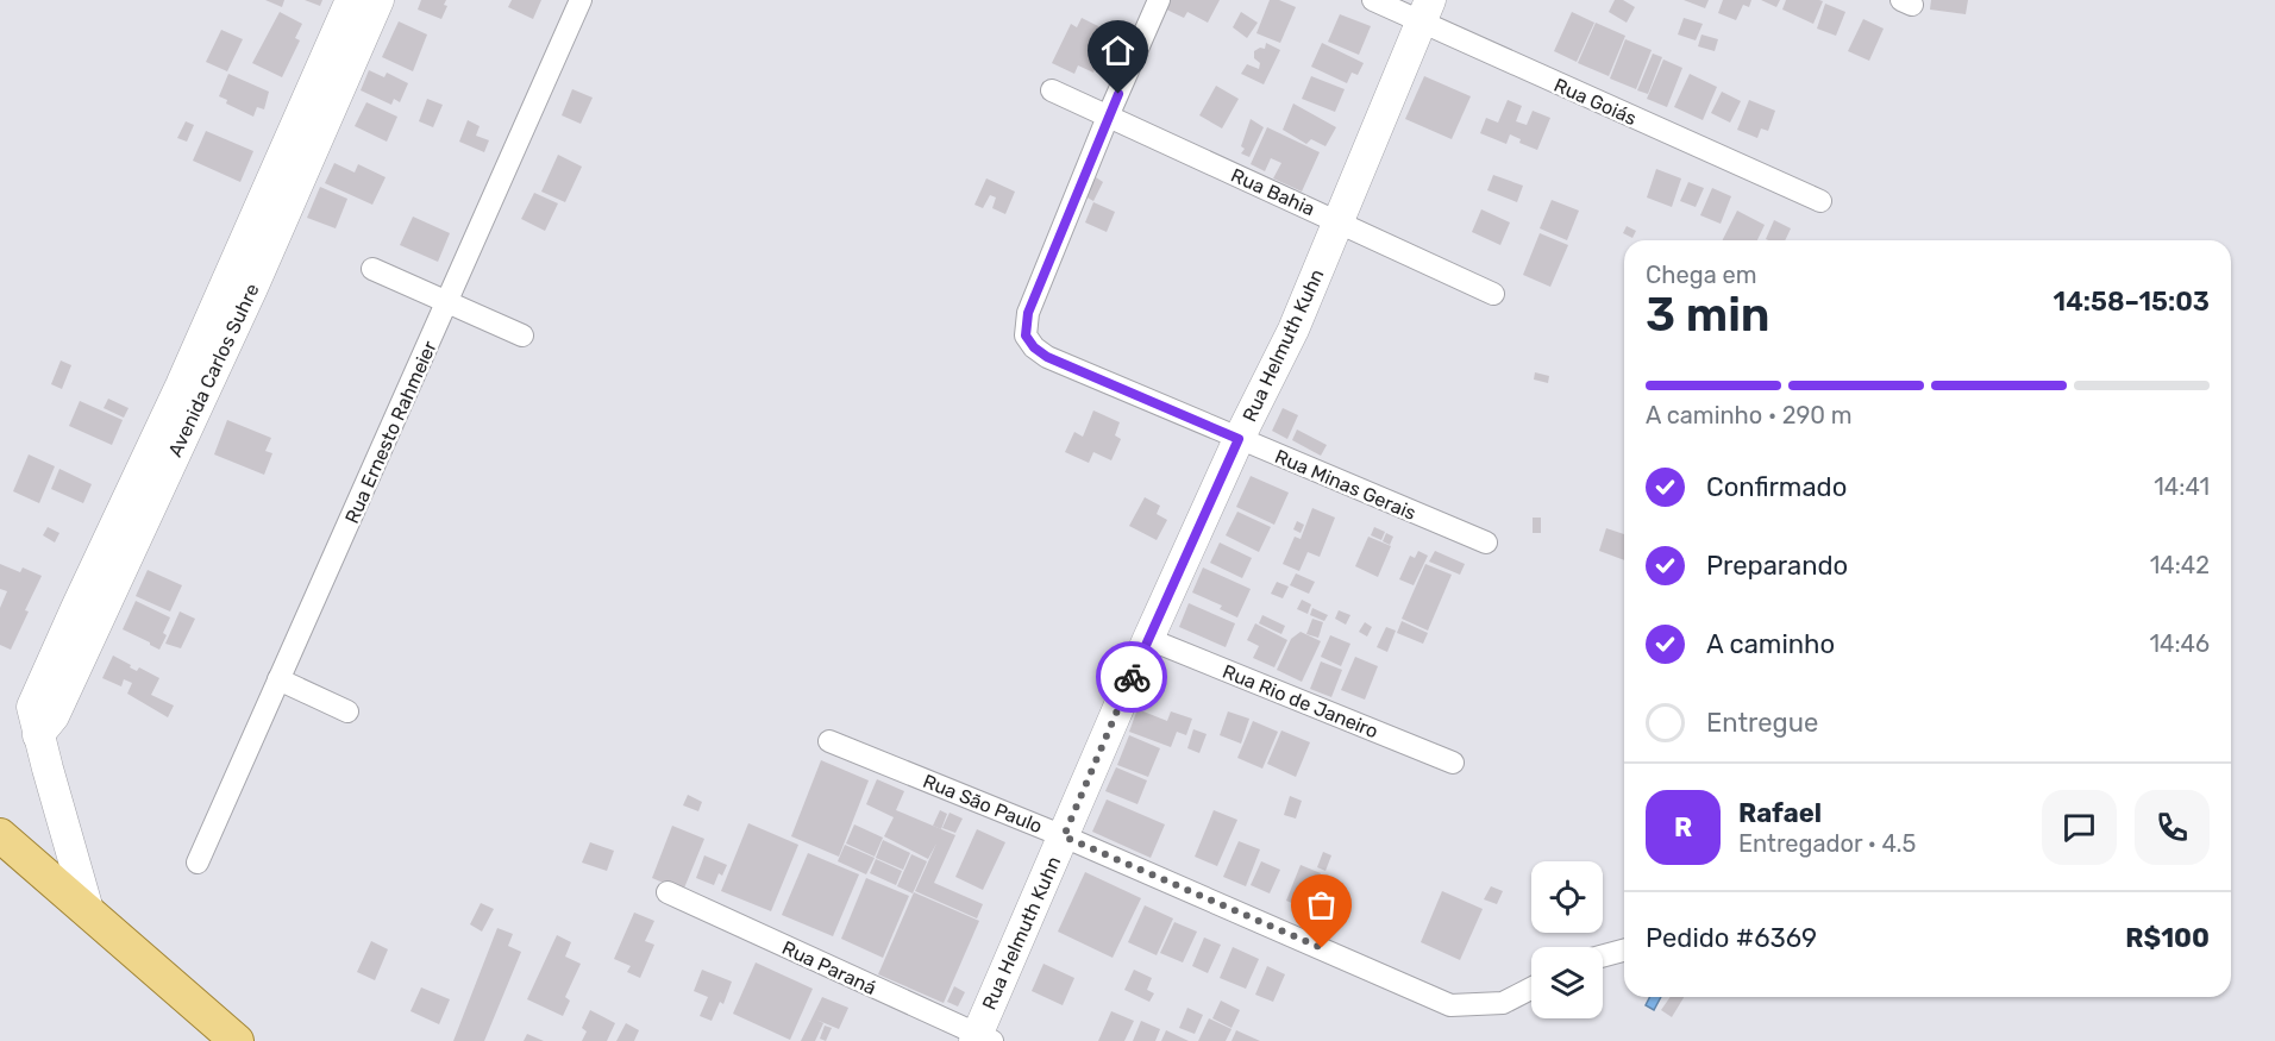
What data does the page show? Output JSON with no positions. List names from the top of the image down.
{
  "streets": {
    "street": [
      "Rua Goiás",
      "Rua Bahia",
      "Rua Helmuth Kuhn",
      "Avenida Carlos Suhre",
      "Rua Ernesto Rahmeier",
      "Rua Minas Gerais",
      "Rua Rio de Janeiro",
      "Rua São Paulo",
      "Rua Paraná"
    ]
  },
  "crossings": [
    ["Rua Goiás", "Rua Helmuth Kuhn"],
    ["Rua Bahia", "Rua Helmuth Kuhn"],
    ["Rua Bahia", "Rua Minas Gerais"],
    ["Rua Helmuth Kuhn", "Rua Minas Gerais"],
    ["Rua Helmuth Kuhn", "Rua Rio de Janeiro"],
    ["Rua Helmuth Kuhn", "Rua São Paulo"],
    ["Rua Helmuth Kuhn", "Rua Paraná"]
  ],
  "page": {
    "heading": ["3 min", "Chega em", "14:58–15:03"],
    "panel": [
      "Rafael",
      "Entregador · 4.5",
      "Pedido #6369",
      "R$100"
    ],
    "bar": "A caminho · 290 m",
    "list": [
      ["Confirmado", "14:41"],
      ["Preparando", "14:42"],
      ["A caminho", "14:46"],
      "Entregue"
    ],
    "round": "R"
  }
}
